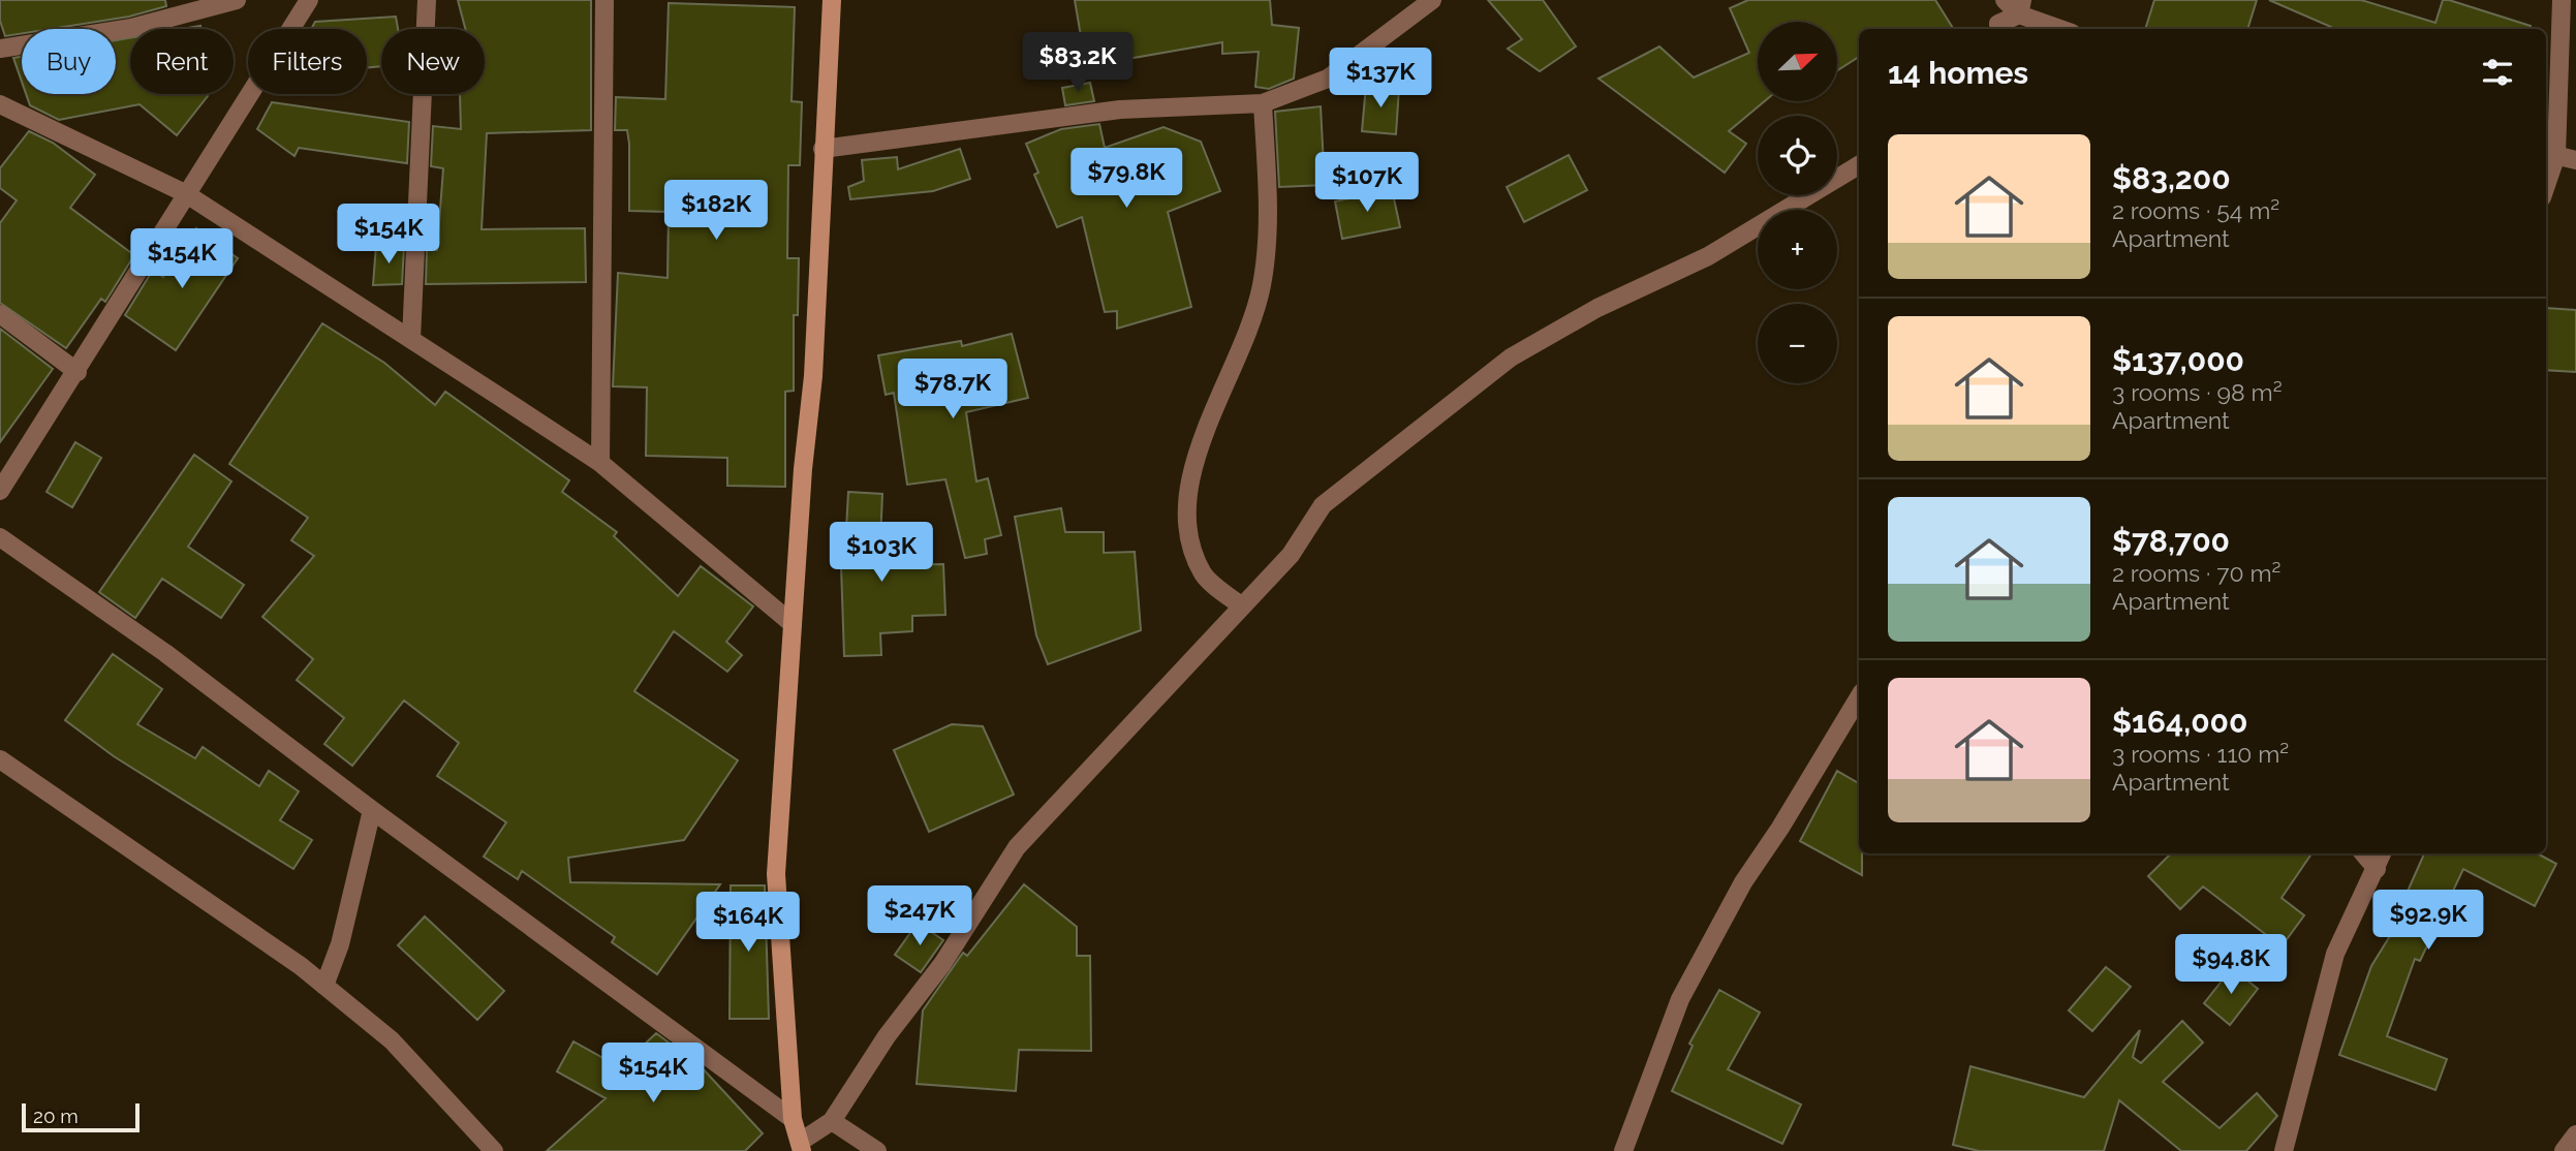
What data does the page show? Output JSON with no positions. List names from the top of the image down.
{
  "scale_bar": "20 m",
  "north": "top right",
  "page": {
    "map_buttons": ["+", "−"],
    "chip": [
      "Buy",
      "Rent",
      "Filters",
      "New"
    ],
    "heading": "14 homes",
    "price": [
      "$83.2K",
      "$137K",
      "$79.8K",
      "$107K",
      "$182K",
      "$154K",
      "$154K",
      "$78.7K",
      "$103K",
      "$247K",
      "$92.9K",
      "$164K",
      "$94.8K",
      "$154K"
    ],
    "list": [
      {
        "name": "$83,200",
        "note": "2 rooms · 54 m² · Apartment"
      },
      {
        "name": "$137,000",
        "note": "3 rooms · 98 m² · Apartment"
      },
      {
        "name": "$78,700",
        "note": "2 rooms · 70 m² · Apartment"
      },
      {
        "name": "$164,000",
        "note": "3 rooms · 110 m² · Apartment"
      }
    ],
    "scale": "20 m"
  }
}
